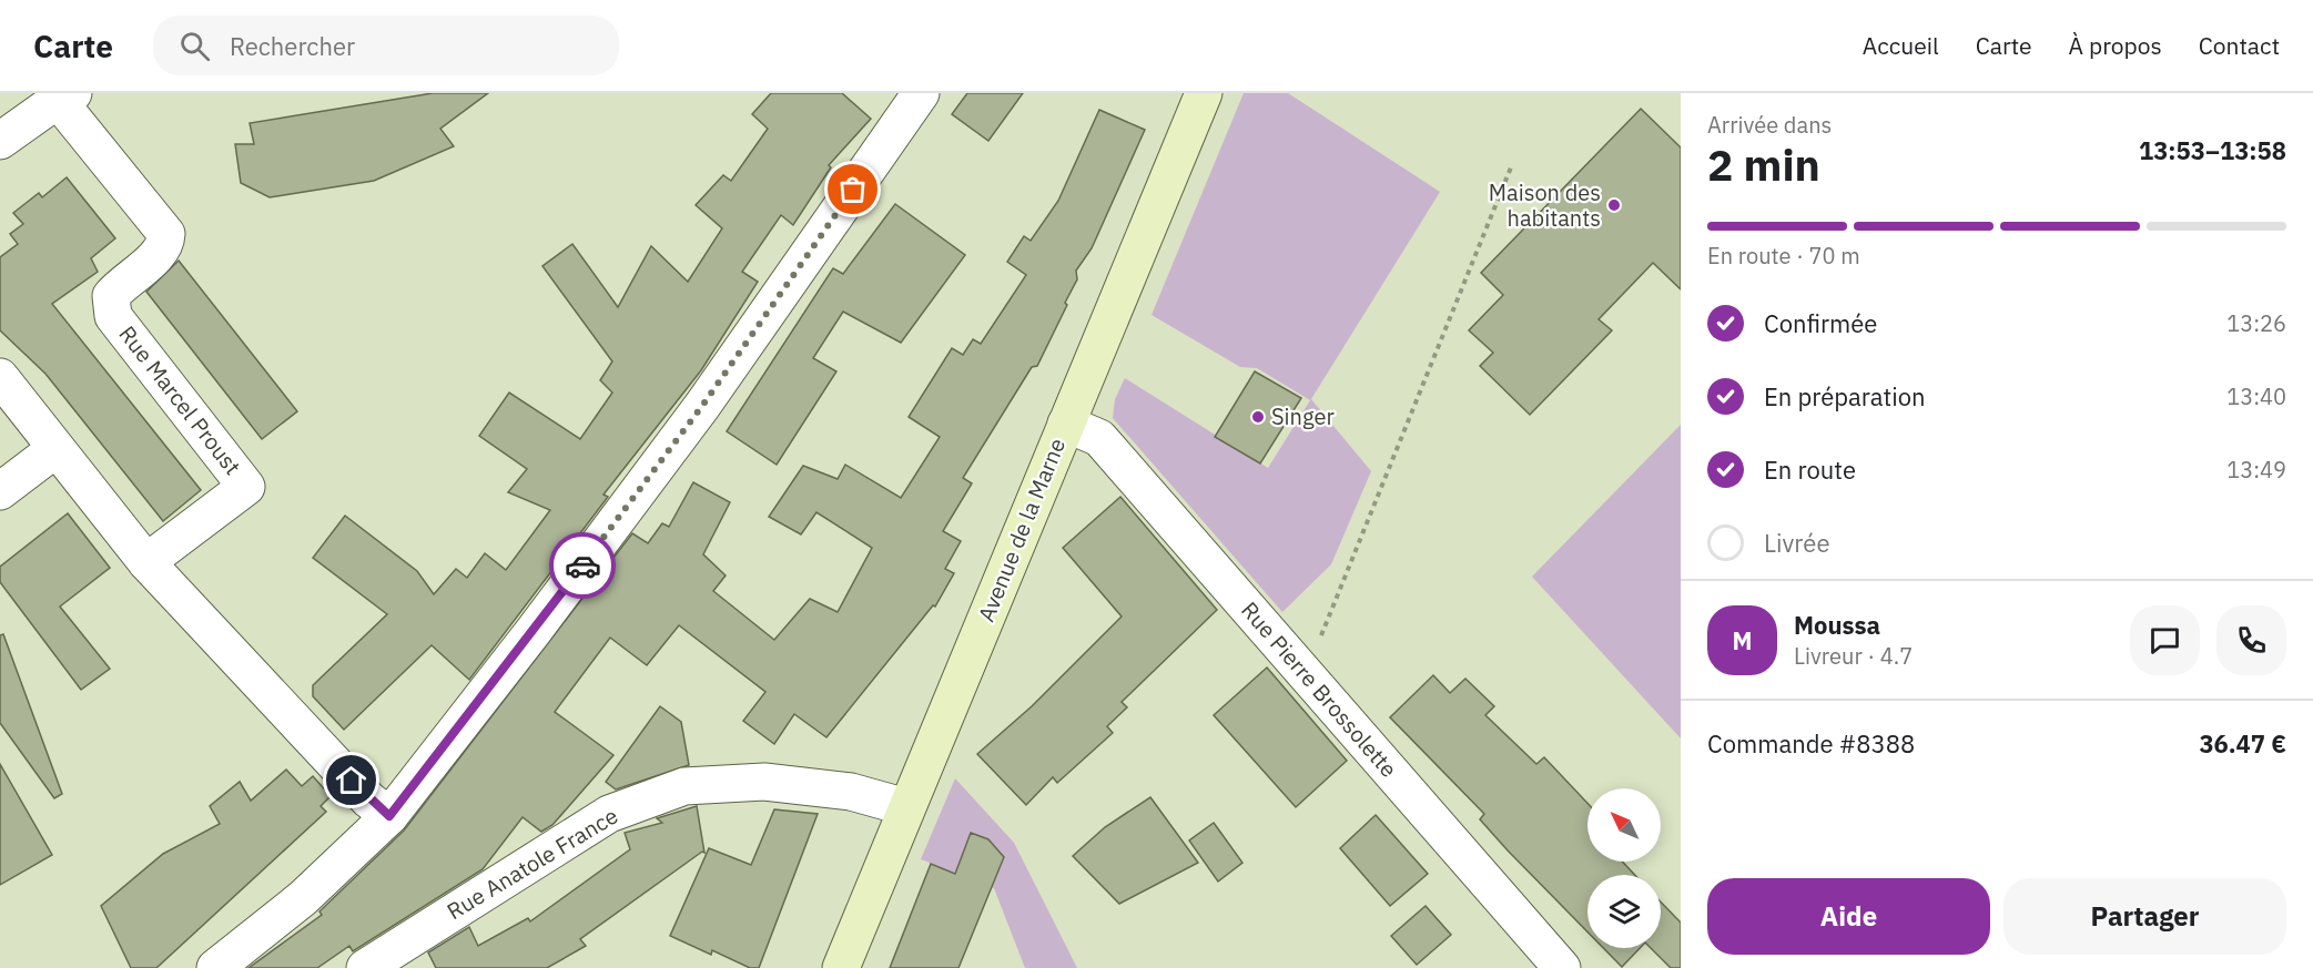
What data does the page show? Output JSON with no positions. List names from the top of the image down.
{
  "streets": {
    "main road": ["Avenue de la Marne"],
    "street": ["Rue Marcel Proust", "Rue Pierre Brossolette", "Rue Anatole France"]
  },
  "crossings": [
    ["Avenue de la Marne", "Rue Pierre Brossolette"],
    ["Avenue de la Marne", "Rue Anatole France"]
  ],
  "places": ["Maison des habitants", "Singer"],
  "north": "top left",
  "page": {
    "header": "Carte",
    "search": "Rechercher",
    "nav": [
      "Accueil",
      "Carte",
      "À propos",
      "Contact"
    ],
    "heading": ["2 min", "Arrivée dans", "13:53–13:58"],
    "panel": [
      "Moussa",
      "Livreur · 4.7",
      "Commande #8388",
      "36.47 €"
    ],
    "bar": "En route · 70 m",
    "list": [
      ["Confirmée", "13:26"],
      ["En préparation", "13:40"],
      ["En route", "13:49"],
      "Livrée"
    ],
    "round": "M",
    "buttons": ["Aide", "Partager"]
  }
}
